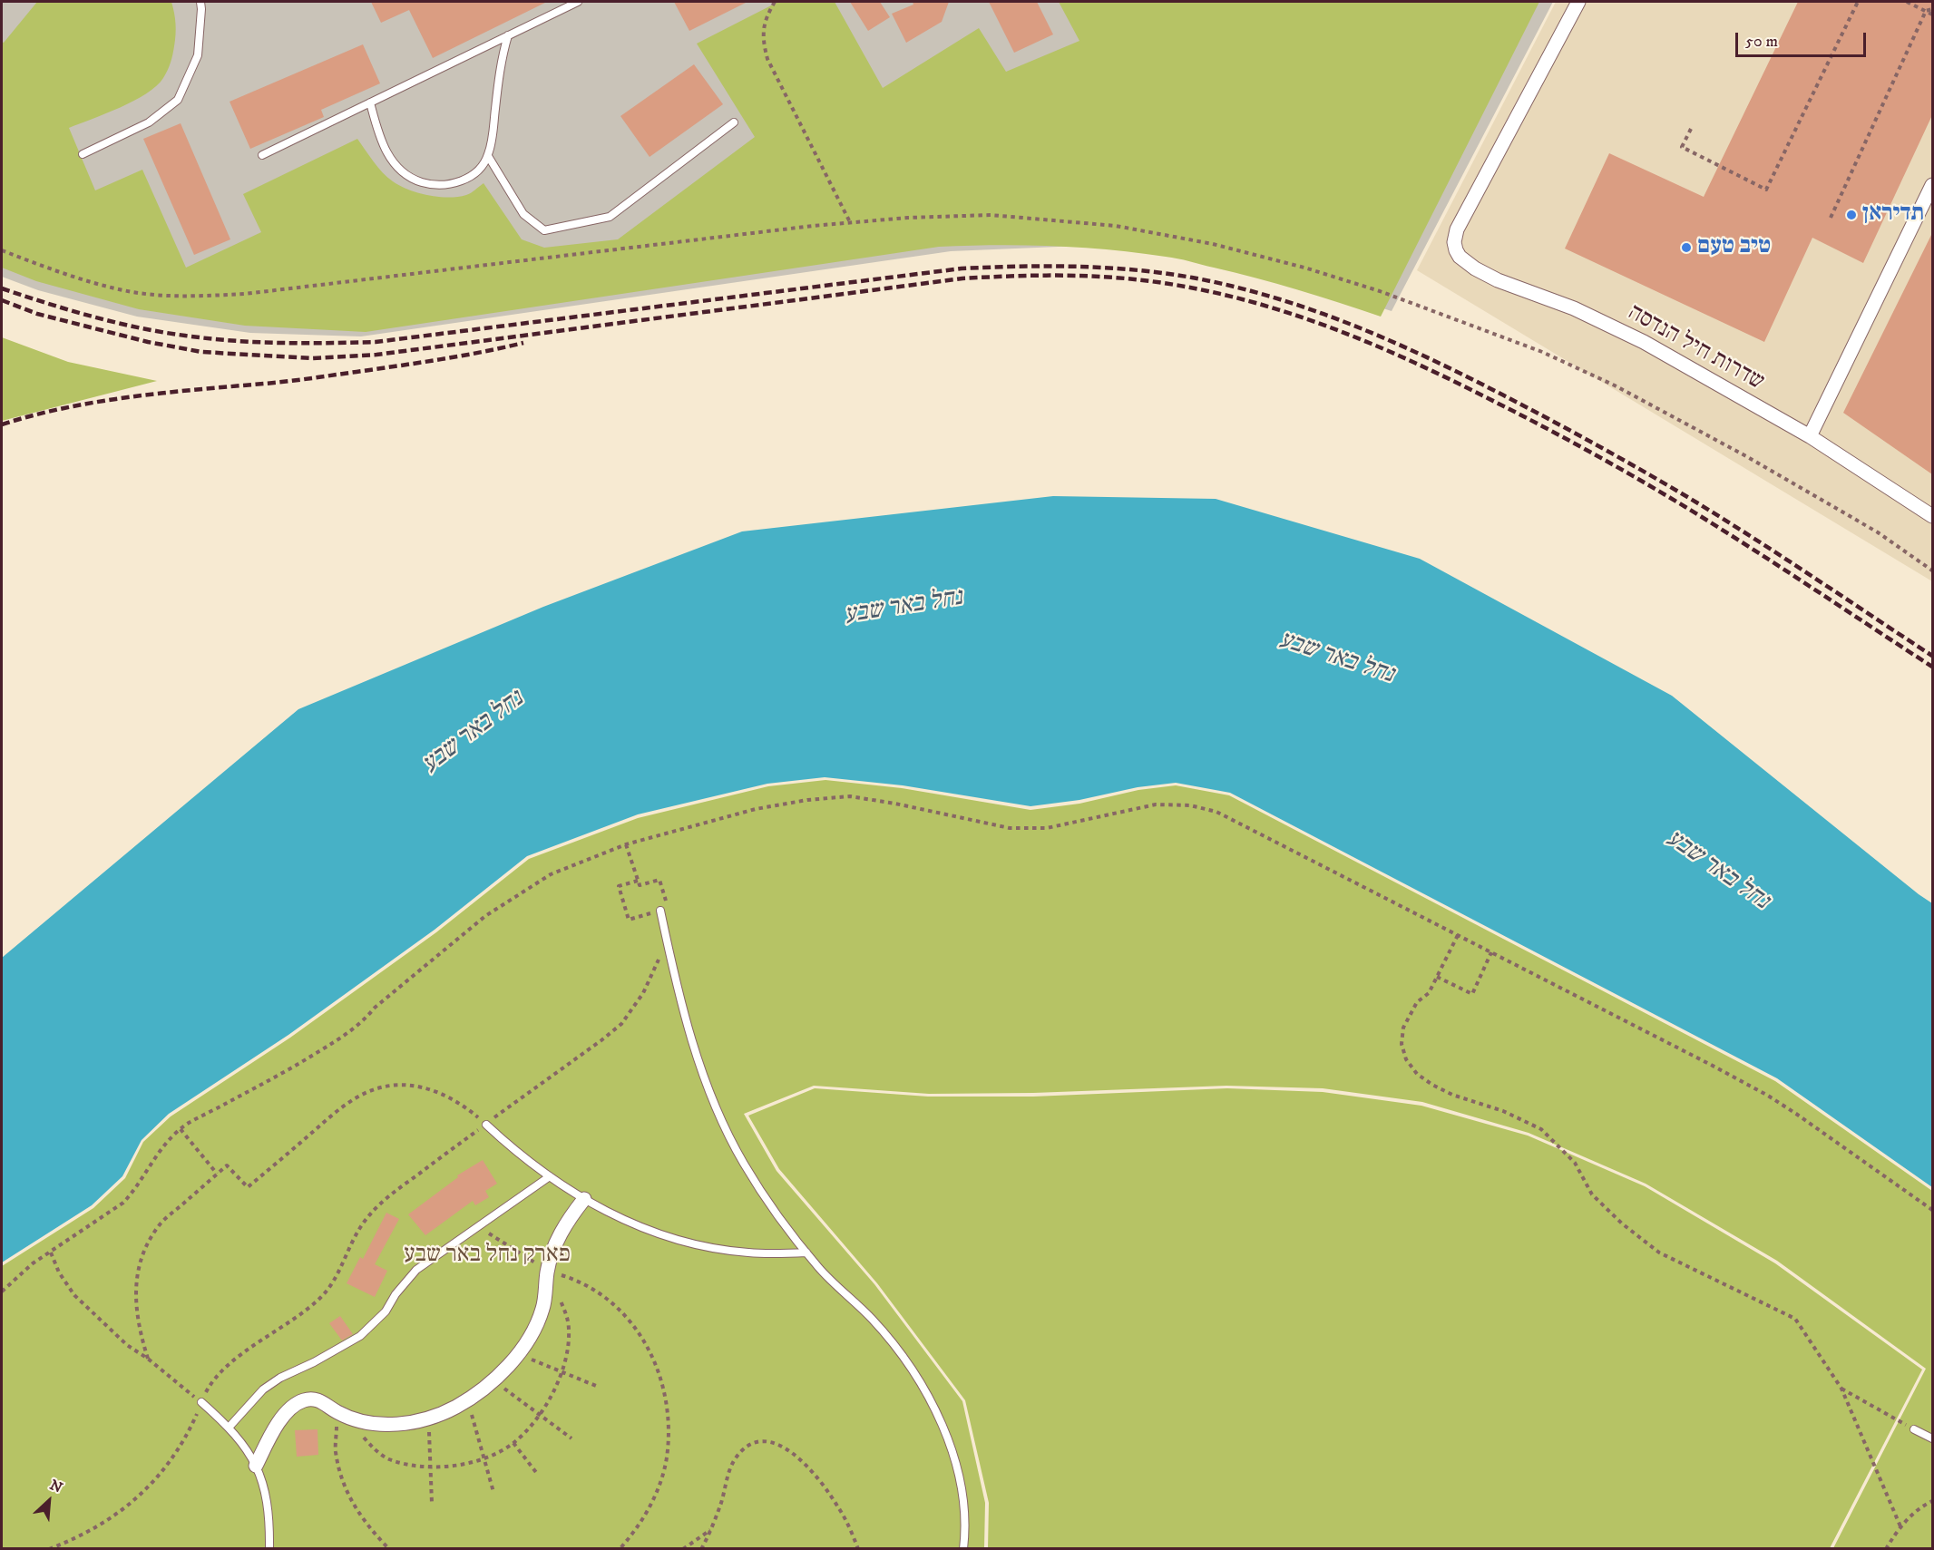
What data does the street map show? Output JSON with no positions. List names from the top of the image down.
{
  "streets": {
    "street": ["שדרות חיל הנדסה"]
  },
  "water": ["נחל באר שבע"],
  "parks": ["פארק נחל באר שבע"],
  "places": ["תדיראן", "טיב טעם"],
  "scale_bar": "50 m",
  "north": "top right"
}
